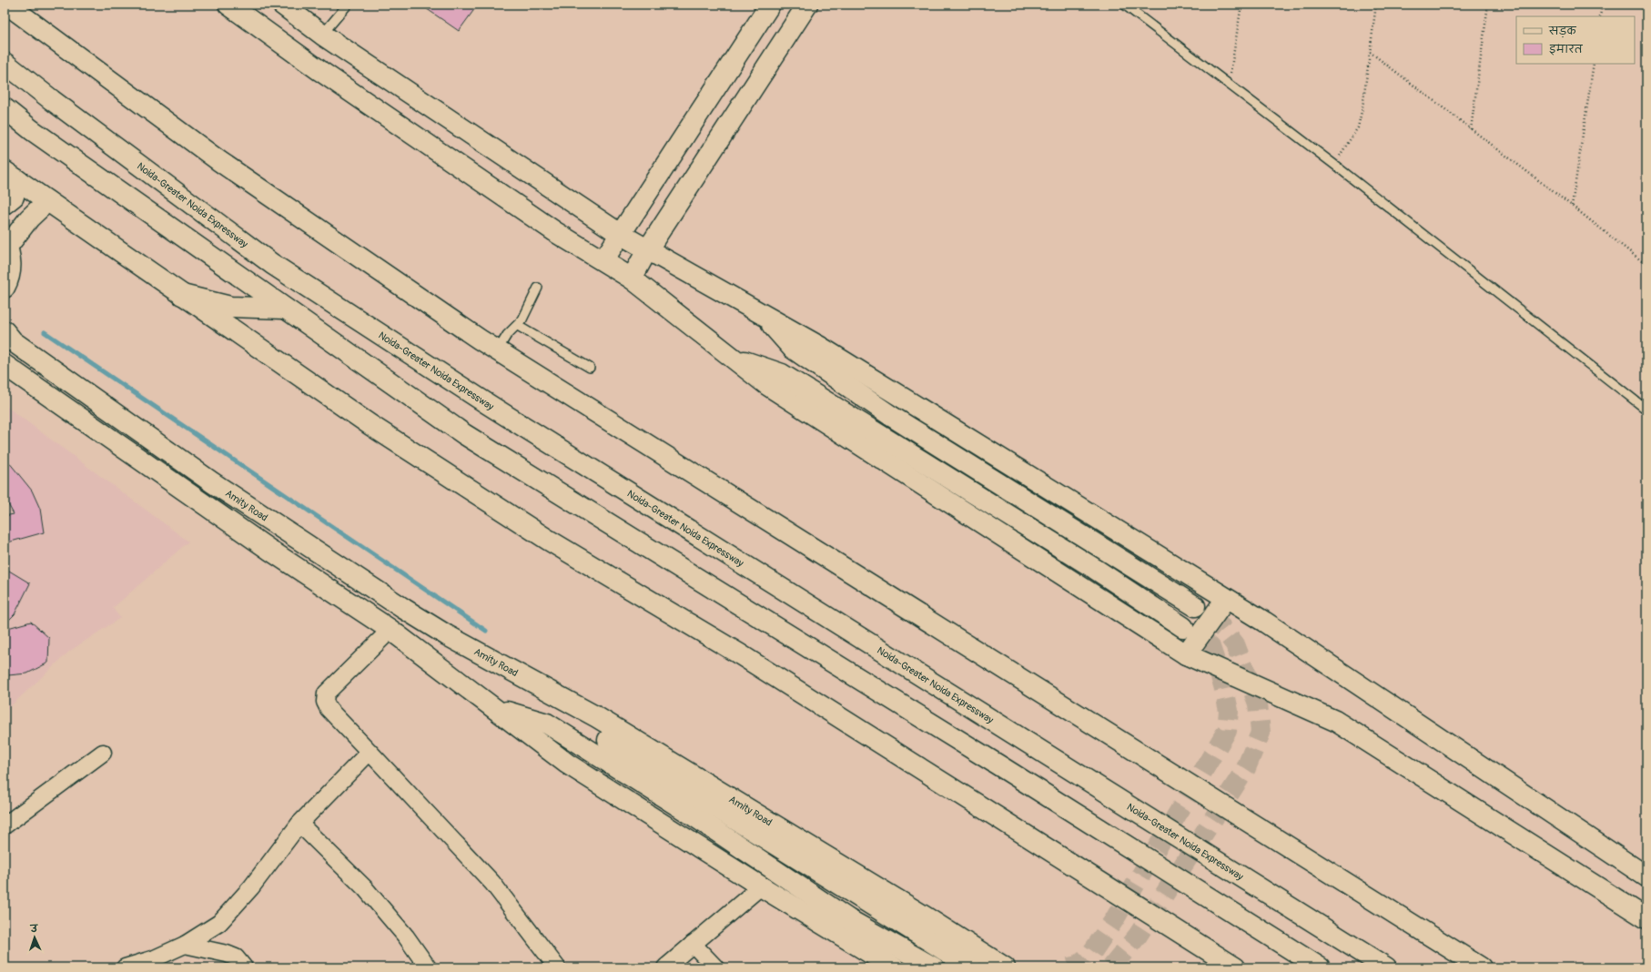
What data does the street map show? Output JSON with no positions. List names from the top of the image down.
{
  "streets": {
    "main road": ["Noida-Greater Noida Expressway", "Amity Road"]
  },
  "legend": ["सड़क", "इमारत"],
  "north": "top"
}
